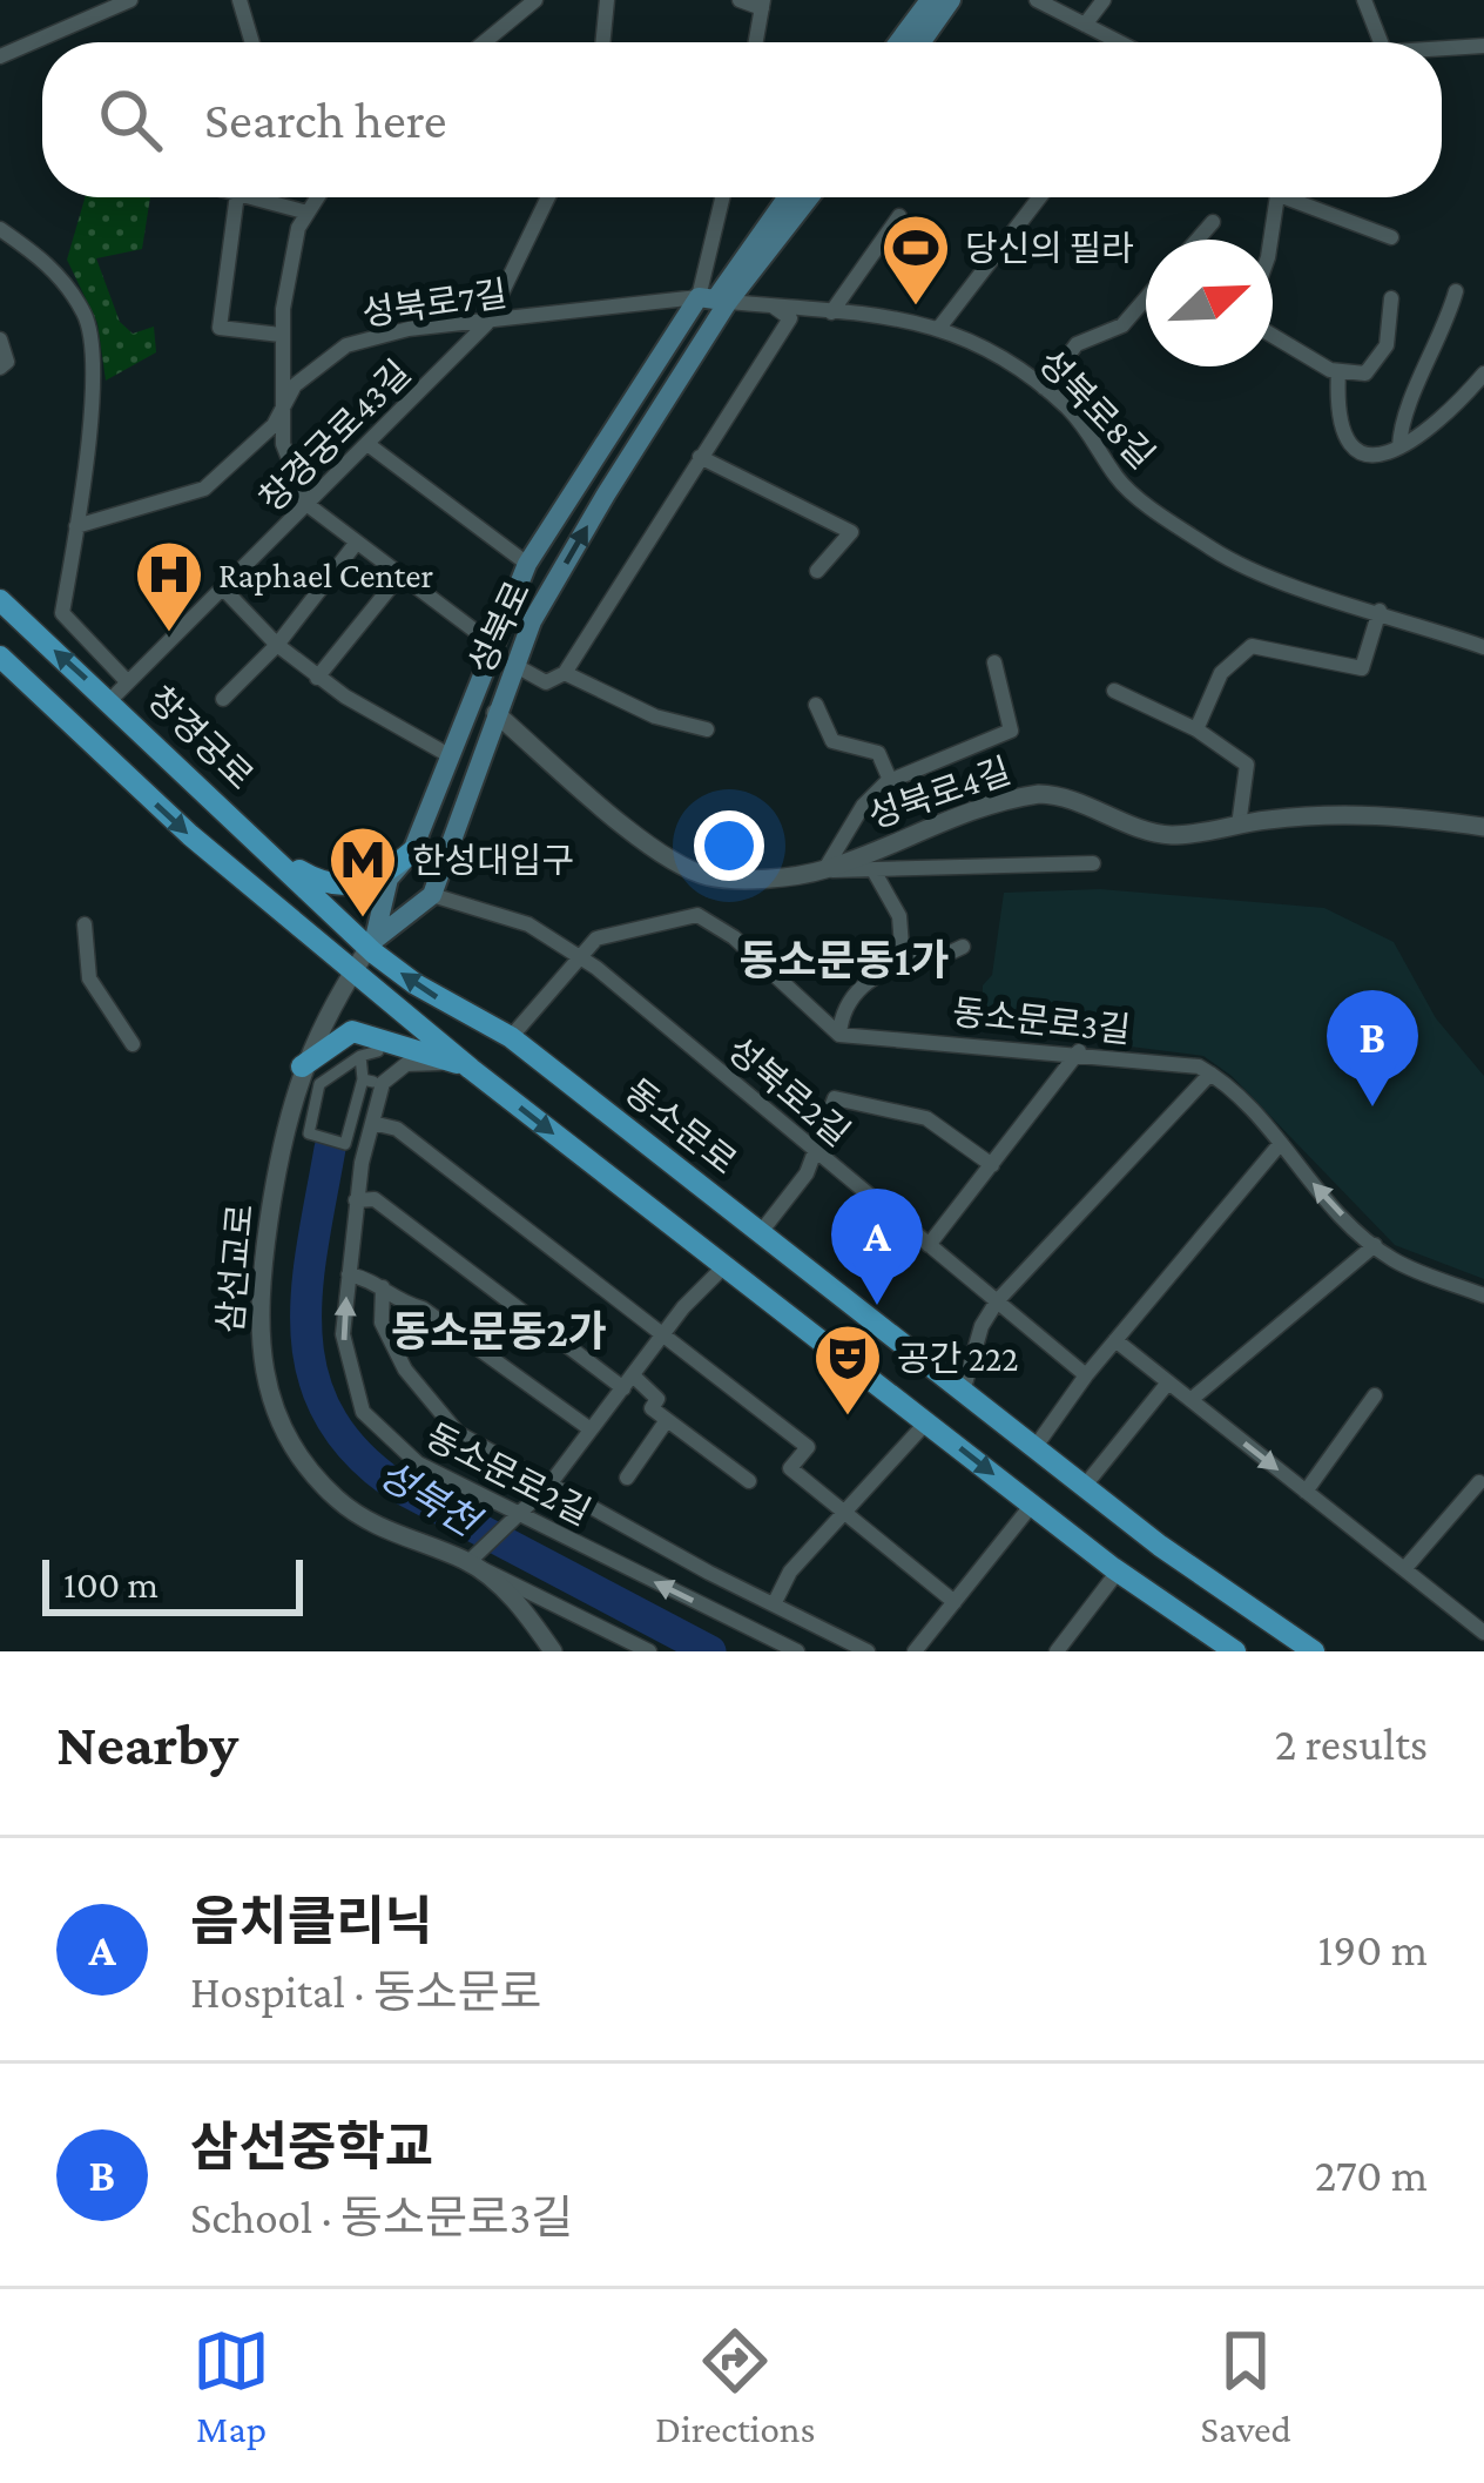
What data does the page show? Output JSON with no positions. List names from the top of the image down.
{
  "streets": {
    "main road": ["성북로", "창경궁로", "동소문로"],
    "street": [
      "성북로7길",
      "성북로8길",
      "창경궁로43길",
      "성북로4길",
      "동소문로3길",
      "성북로2길",
      "삼선교로",
      "동소문로2길"
    ]
  },
  "crossings": [
    ["성북로7길", "창경궁로43길"],
    ["성북로7길", "성북로"],
    ["성북로8길", "성북로"],
    ["창경궁로43길", "성북로"],
    ["창경궁로43길", "창경궁로"],
    ["성북로", "성북로4길"],
    ["성북로", "성북로2길"],
    ["성북로", "동소문로"],
    ["성북로", "삼선교로"],
    ["창경궁로", "동소문로"],
    ["동소문로", "삼선교로"]
  ],
  "districts": ["동소문동1가", "동소문동2가"],
  "water": ["성북천"],
  "places": {
    "sports": ["당신의 필라"],
    "hospital": ["Raphael Center"],
    "metro station": ["한성대입구"],
    "theatre": ["공간 222"]
  },
  "scale_bar": "100 m",
  "north": "top right",
  "page": {
    "search": "Search here",
    "pins": ["B", "A"],
    "scale": "100 m",
    "heading": ["Nearby", "2 results"],
    "list": [
      {
        "mark": "A",
        "name": "음치클리닉",
        "note": "Hospital · 동소문로",
        "value": "190 m"
      },
      {
        "mark": "B",
        "name": "삼선중학교",
        "note": "School · 동소문로3길",
        "value": "270 m"
      }
    ],
    "nav": ["Map", "Directions", "Saved"]
  }
}
